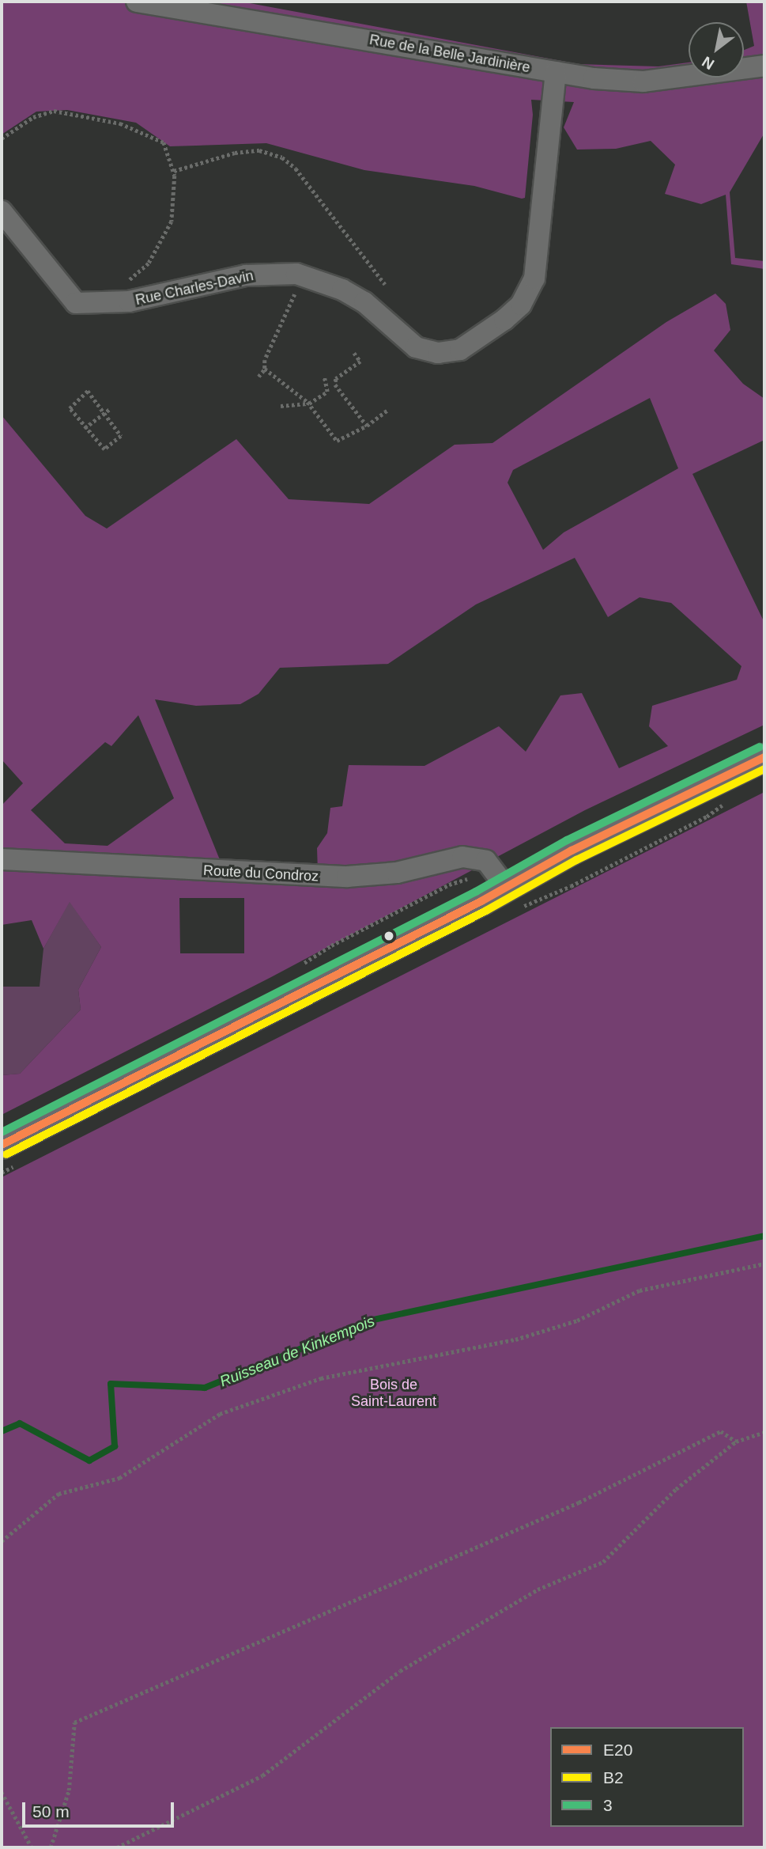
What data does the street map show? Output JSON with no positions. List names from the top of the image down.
{
  "streets": {
    "street": ["Rue de la Belle Jardinière", "Rue Charles-Davin", "Route du Condroz"]
  },
  "crossings": [
    ["Rue de la Belle Jardinière", "Rue Charles-Davin"]
  ],
  "water": ["Ruisseau de Kinkempois"],
  "parks": ["Bois de Saint-Laurent"],
  "lines": ["transit line 3", "transit line E20", "transit line B2"],
  "legend": ["E20", "B2", "3"],
  "scale_bar": "50 m",
  "north": "bottom left"
}
